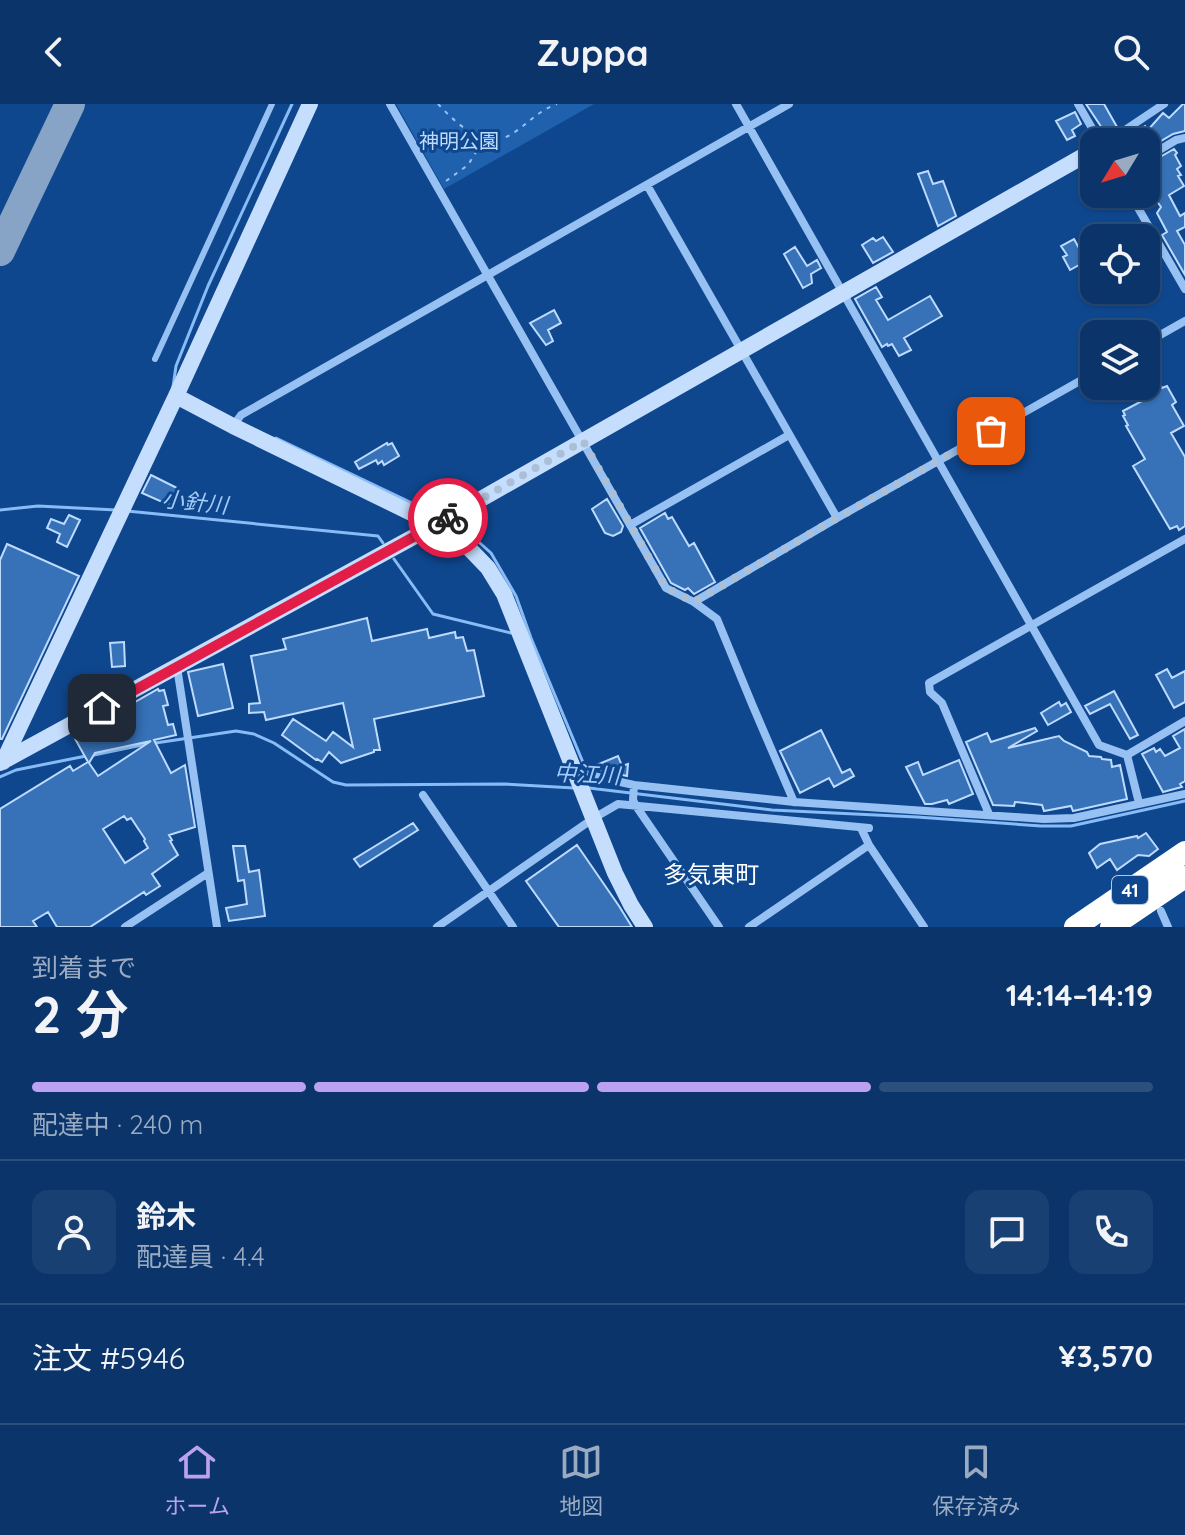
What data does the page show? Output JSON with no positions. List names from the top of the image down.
{
  "streets": {
    "highway": ["41"]
  },
  "districts": ["多気東町"],
  "water": ["小針川", "中江川"],
  "parks": ["神明公園"],
  "north": "bottom left",
  "page": {
    "header": "Zuppa",
    "heading": ["2 分", "到着まで", "14:14–14:19"],
    "panel": [
      "鈴木",
      "配達員 · 4.4",
      "注文 #5946",
      "¥3,570"
    ],
    "bar": "配達中 · 240 m",
    "tabs": ["ホーム", "地図", "保存済み"]
  }
}
